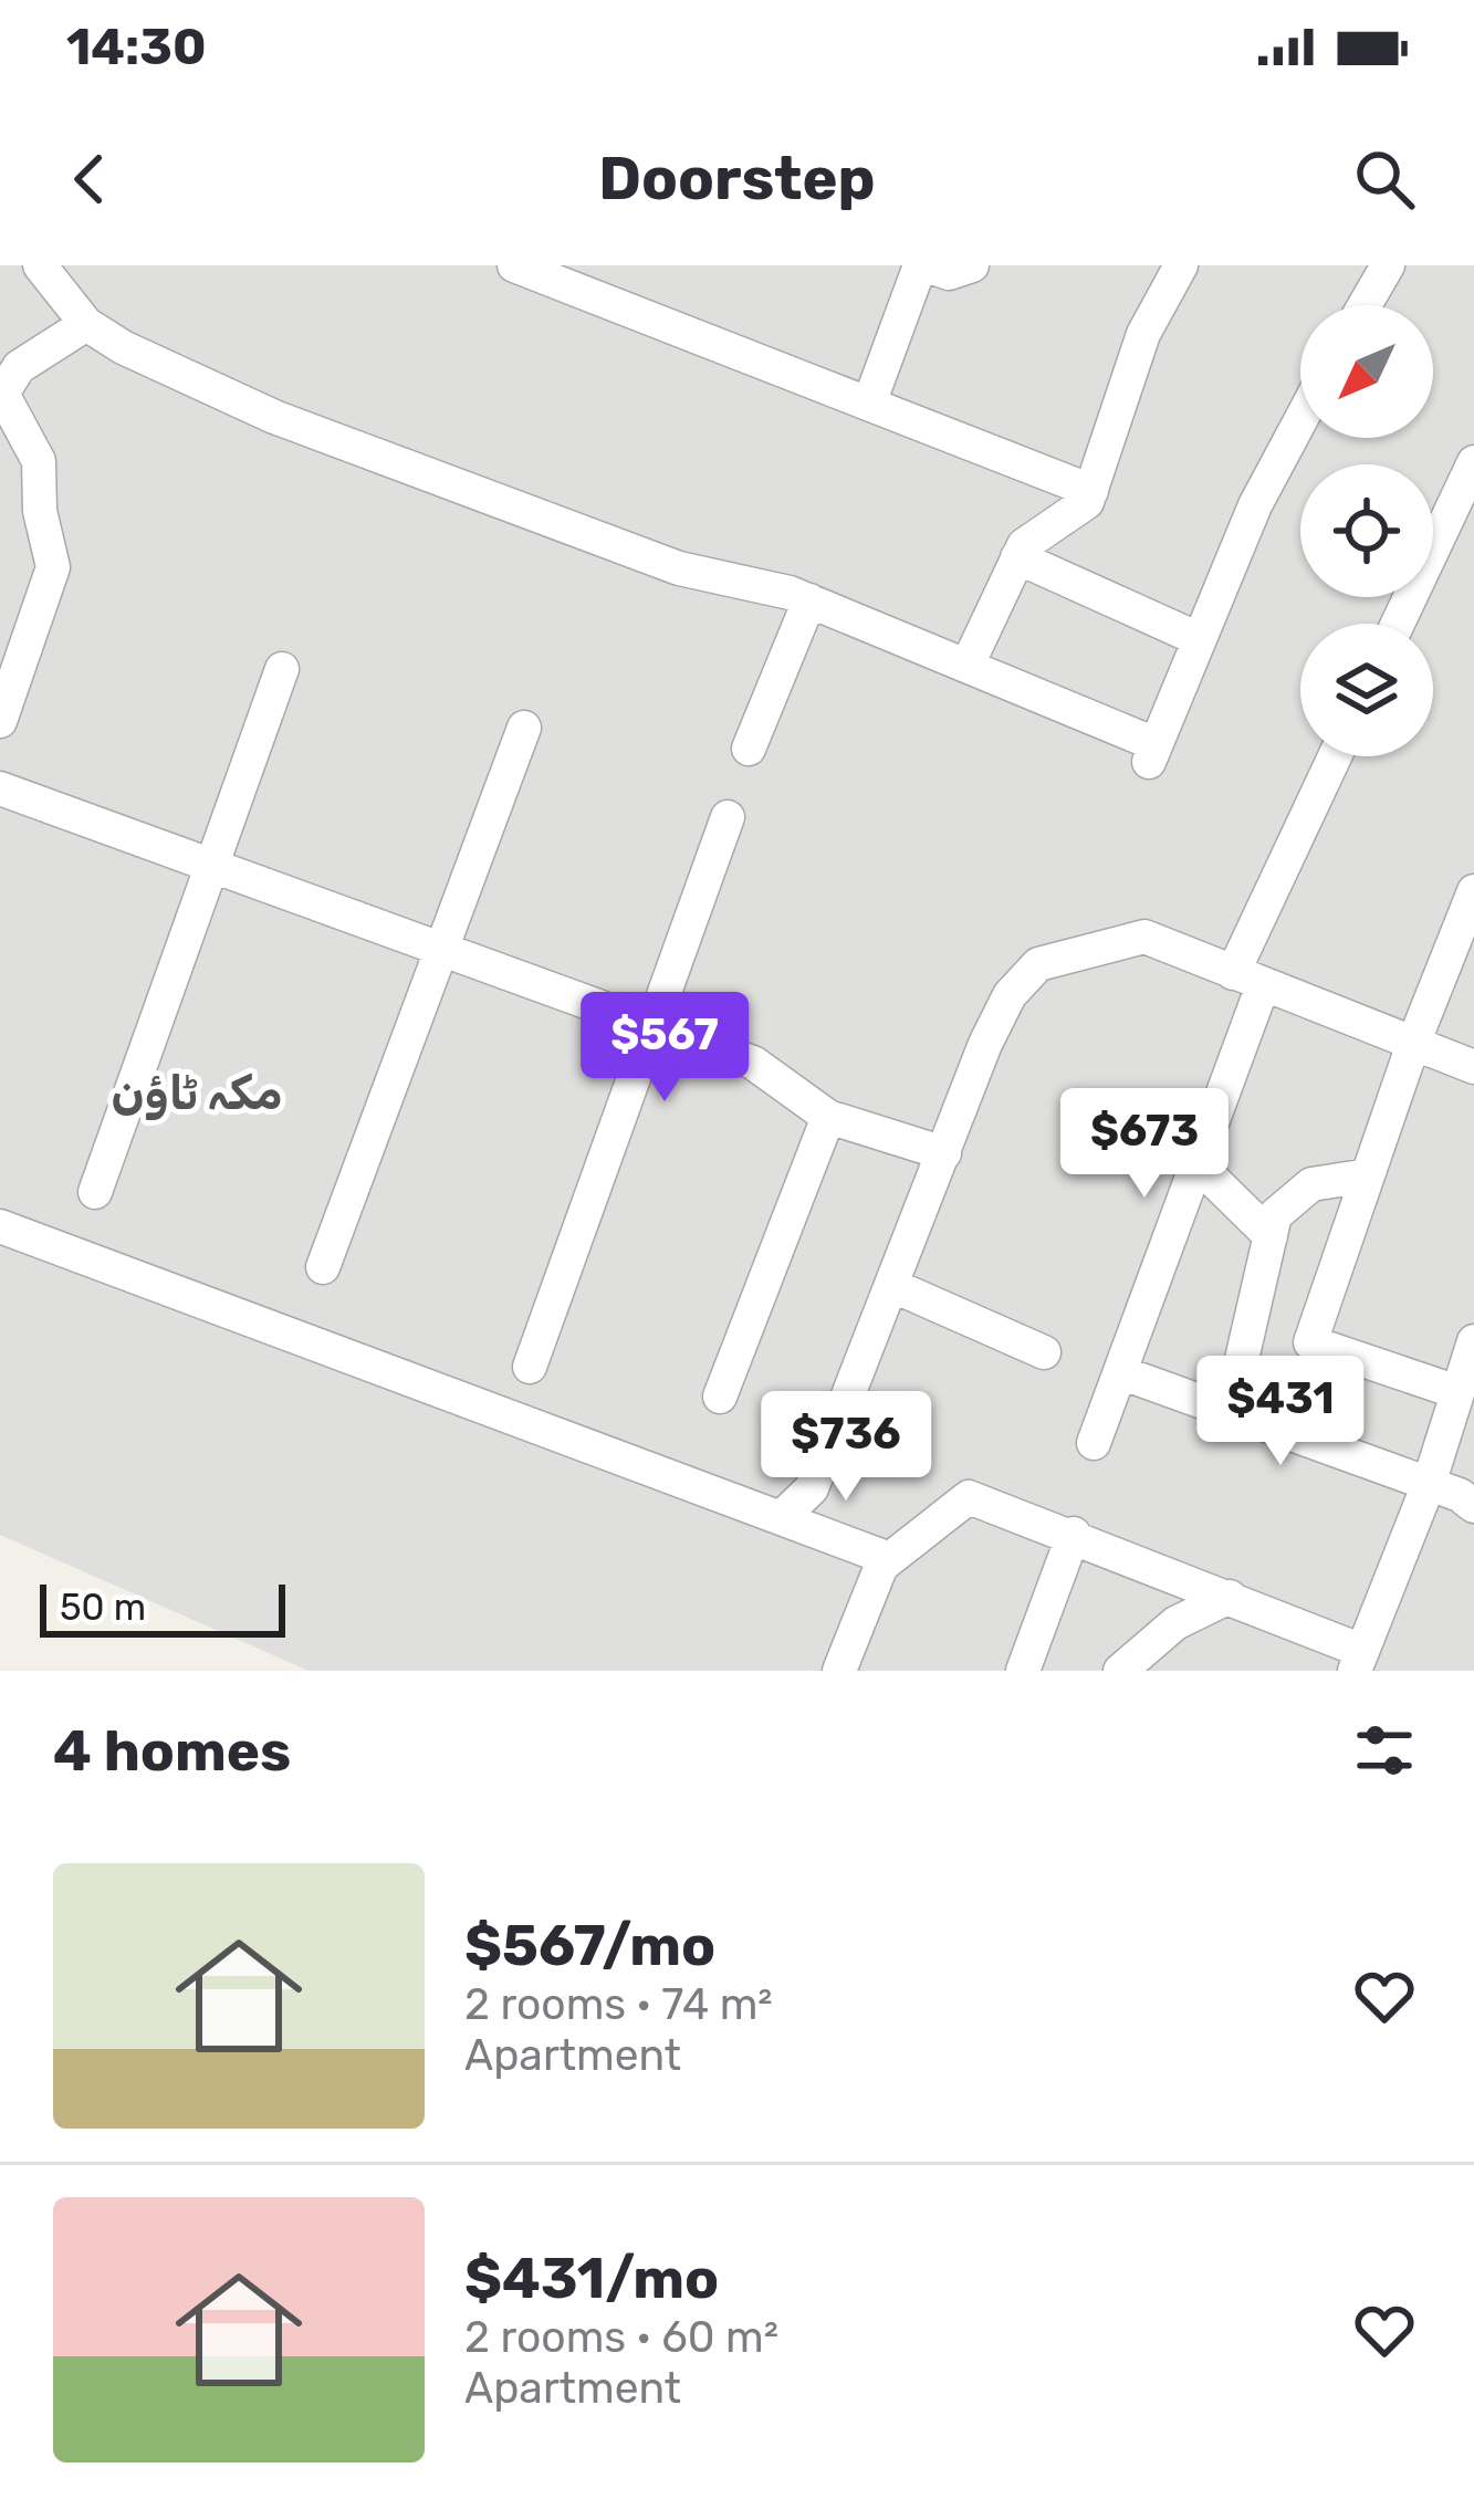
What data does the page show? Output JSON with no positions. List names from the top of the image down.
{
  "districts": ["مکہ ٹاؤن"],
  "scale_bar": "50 m",
  "north": "bottom left",
  "page": {
    "status": "14:30",
    "header": "Doorstep",
    "price": [
      "$567",
      "$673",
      "$431",
      "$736"
    ],
    "scale": "50 m",
    "heading": "4 homes",
    "list": [
      {
        "name": "$567/mo",
        "note": "2 rooms · 74 m² · Apartment"
      },
      {
        "name": "$431/mo",
        "note": "2 rooms · 60 m² · Apartment"
      }
    ]
  }
}
